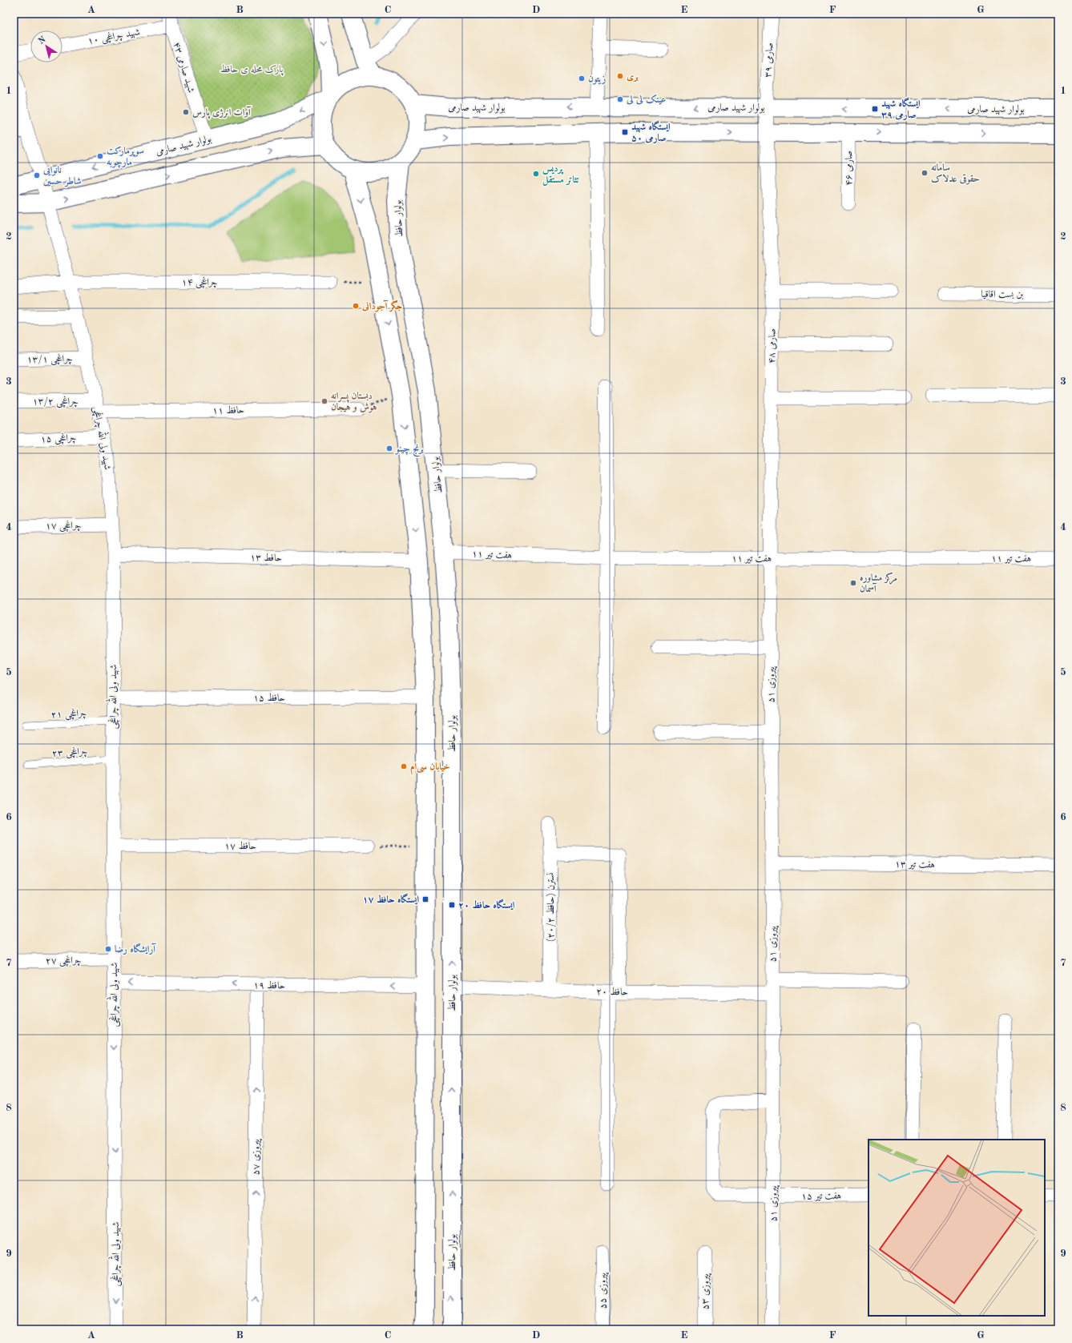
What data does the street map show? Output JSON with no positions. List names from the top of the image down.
{
  "streets": {
    "street": [
      "شهید چراغچی ۱۰",
      "صارمی ۳۹",
      "شهید صارمی ۴۳",
      "بولوار شهید صارمی",
      "صارمی ۴۶",
      "بولوار حافظ",
      "چراغچی ۱۴",
      "بن بست اقاقیا",
      "صارمی ۴۸",
      "چراغچی ۱۳/۱",
      "چراغچی ۱۳/۲",
      "حافظ ۱۱",
      "چراغچی ۱۵",
      "شهید ولی الله چراغچی",
      "چراغچی ۱۷",
      "هفت تیر ۱۱",
      "حافط ۱۳",
      "پیروزی ۵۱",
      "حافظ ۱۵",
      "حافظ ۱۷",
      "هفت تیر ۱۳",
      "نسترن (حافظ ۲۰/۲)",
      "چراغچی ۲۷",
      "حافظ ۱۹",
      "حافظ ۲۰",
      "پیروزی ۵۷",
      "هفت تیر ۱۵",
      "پیروزی ۵۵",
      "پیروزی ۵۳"
    ],
    "lane": ["چراغچی ۲۱", "چراغچی ۲۳"]
  },
  "crossings": [
    ["شهید چراغچی ۱۰", "شهید صارمی ۴۳"],
    ["صارمی ۳۹", "بولوار شهید صارمی"],
    ["صارمی ۳۹", "صارمی ۴۸"],
    ["شهید صارمی ۴۳", "بولوار شهید صارمی"],
    ["بولوار شهید صارمی", "بولوار حافظ"],
    ["بولوار شهید صارمی", "شهید ولی الله چراغچی"],
    ["بولوار حافظ", "هفت تیر ۱۱"],
    ["بولوار حافظ", "حافظ ۲۰"],
    ["چراغچی ۱۴", "شهید ولی الله چراغچی"],
    ["صارمی ۴۸", "هفت تیر ۱۱"],
    ["صارمی ۴۸", "پیروزی ۵۱"],
    ["چراغچی ۱۳/۱", "شهید ولی الله چراغچی"],
    ["چراغچی ۱۳/۲", "حافظ ۱۱"],
    ["چراغچی ۱۳/۲", "شهید ولی الله چراغچی"],
    ["حافظ ۱۱", "شهید ولی الله چراغچی"],
    ["چراغچی ۱۵", "شهید ولی الله چراغچی"],
    ["شهید ولی الله چراغچی", "چراغچی ۱۷"],
    ["شهید ولی الله چراغچی", "حافط ۱۳"],
    ["شهید ولی الله چراغچی", "حافظ ۱۵"],
    ["شهید ولی الله چراغچی", "چراغچی ۲۱"],
    ["شهید ولی الله چراغچی", "چراغچی ۲۳"],
    ["شهید ولی الله چراغچی", "حافظ ۱۷"],
    ["شهید ولی الله چراغچی", "چراغچی ۲۷"],
    ["شهید ولی الله چراغچی", "حافظ ۱۹"],
    ["هفت تیر ۱۱", "پیروزی ۵۱"],
    ["پیروزی ۵۱", "هفت تیر ۱۳"],
    ["پیروزی ۵۱", "حافظ ۲۰"],
    ["پیروزی ۵۱", "هفت تیر ۱۵"],
    ["نسترن (حافظ ۲۰/۲)", "حافظ ۲۰"],
    ["حافظ ۱۹", "پیروزی ۵۷"]
  ],
  "one_way": ["حافظ ۱۹", "پیروزی ۵۷"],
  "parks": ["پارک محله ی حافظ"],
  "places": {
    "other": [
      "بری",
      "زیتون",
      "عینک لی لی",
      "آوات انرژی پارس",
      "سوپرمارکت مارچوبه",
      "سامانه حقوقی عدلاک",
      "پردیس تئاتر مستقل",
      "نانوایی شاطر حسین",
      "جگر آجودانی",
      "دبستان پسرانه هوش و هیجان",
      "برنج چینو",
      "مرکز مشاوره آسمان",
      "خیابان سی‌ام",
      "آرایشگاه رضا"
    ],
    "transit": [
      "ایستگاه شهید صارمی ۳۹",
      "ایستگاه شهید صارمی ۵۰",
      "ایستگاه حافظ ۱۷",
      "ایستگاه حافظ ۲۰"
    ]
  },
  "north": "top left",
  "grid": {
    "columns": [
      "A",
      "B",
      "C",
      "D",
      "E",
      "F",
      "G"
    ],
    "rows": [
      "1",
      "2",
      "3",
      "4",
      "5",
      "6",
      "7",
      "8",
      "9"
    ]
  }
}
